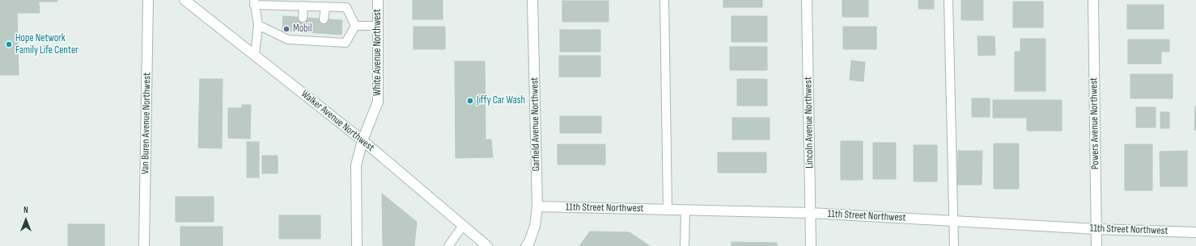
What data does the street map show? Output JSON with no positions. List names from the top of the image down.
{
  "streets": {
    "street": [
      "White Avenue Northwest",
      "Walker Avenue Northwest",
      "Lincoln Avenue Northwest",
      "Van Buren Avenue Northwest",
      "Powers Avenue Northwest",
      "Garfield Avenue Northwest",
      "11th Street Northwest"
    ]
  },
  "crossings": [
    ["White Avenue Northwest", "Walker Avenue Northwest"],
    ["Lincoln Avenue Northwest", "11th Street Northwest"],
    ["Powers Avenue Northwest", "11th Street Northwest"],
    ["Garfield Avenue Northwest", "11th Street Northwest"]
  ],
  "places": ["Mobil", "Hope Network Family Life Center", "Jiffy Car Wash"],
  "north": "top"
}
